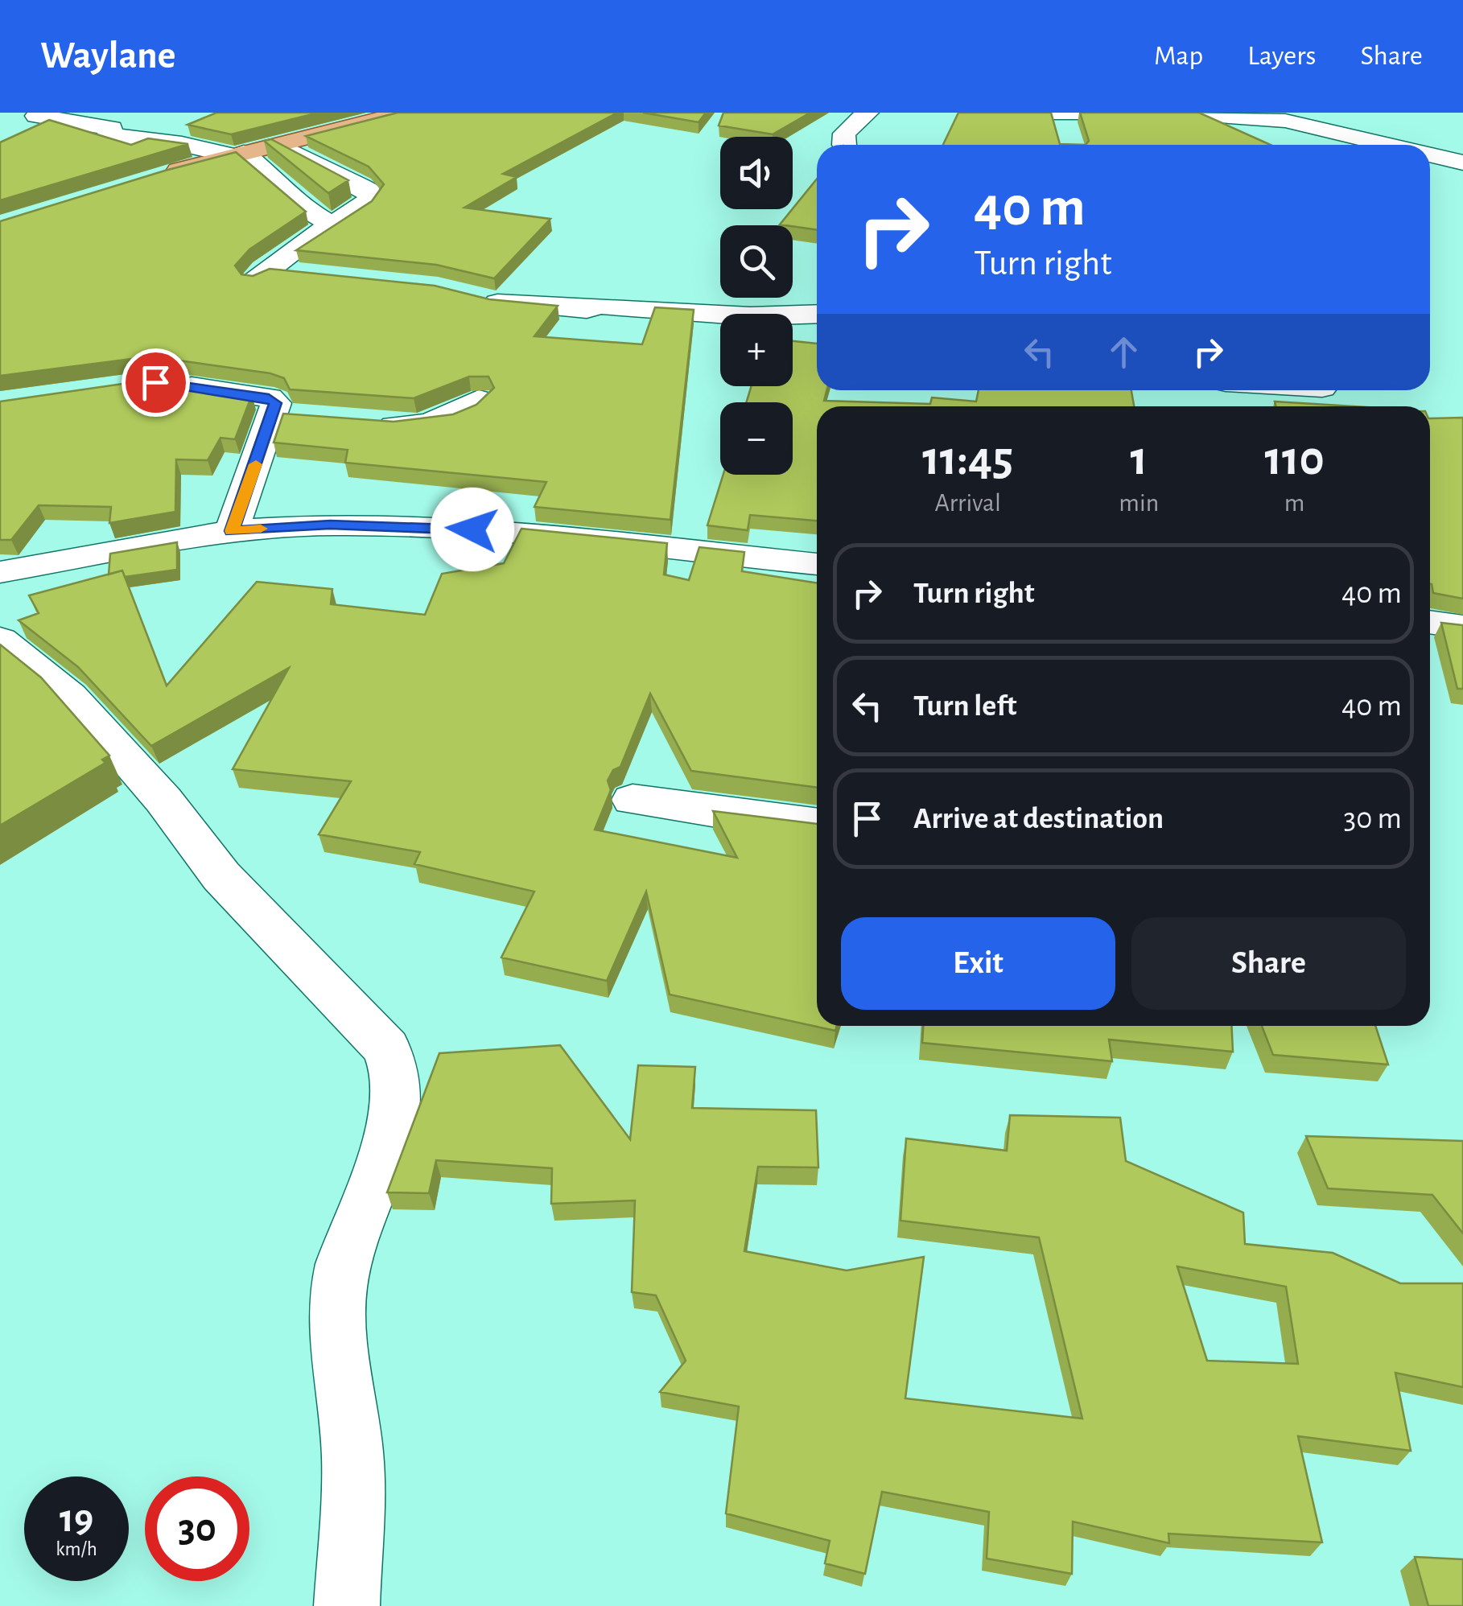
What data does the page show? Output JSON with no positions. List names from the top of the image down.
{
  "page": {
    "header": "Waylane",
    "nav": ["Map", "Layers", "Share"],
    "map_buttons": ["+", "−"],
    "turn": ["40 m", "Turn right"],
    "eta": [
      "11:45",
      "Arrival",
      "1",
      "min",
      "110",
      "m"
    ],
    "list": [
      {
        "name": "Turn right",
        "value": "40 m"
      },
      {
        "name": "Turn left",
        "value": "40 m"
      },
      {
        "name": "Arrive at destination",
        "value": "30 m"
      }
    ],
    "buttons": ["Exit", "Share"],
    "speed": "19 km/h",
    "limit": "30"
  }
}
